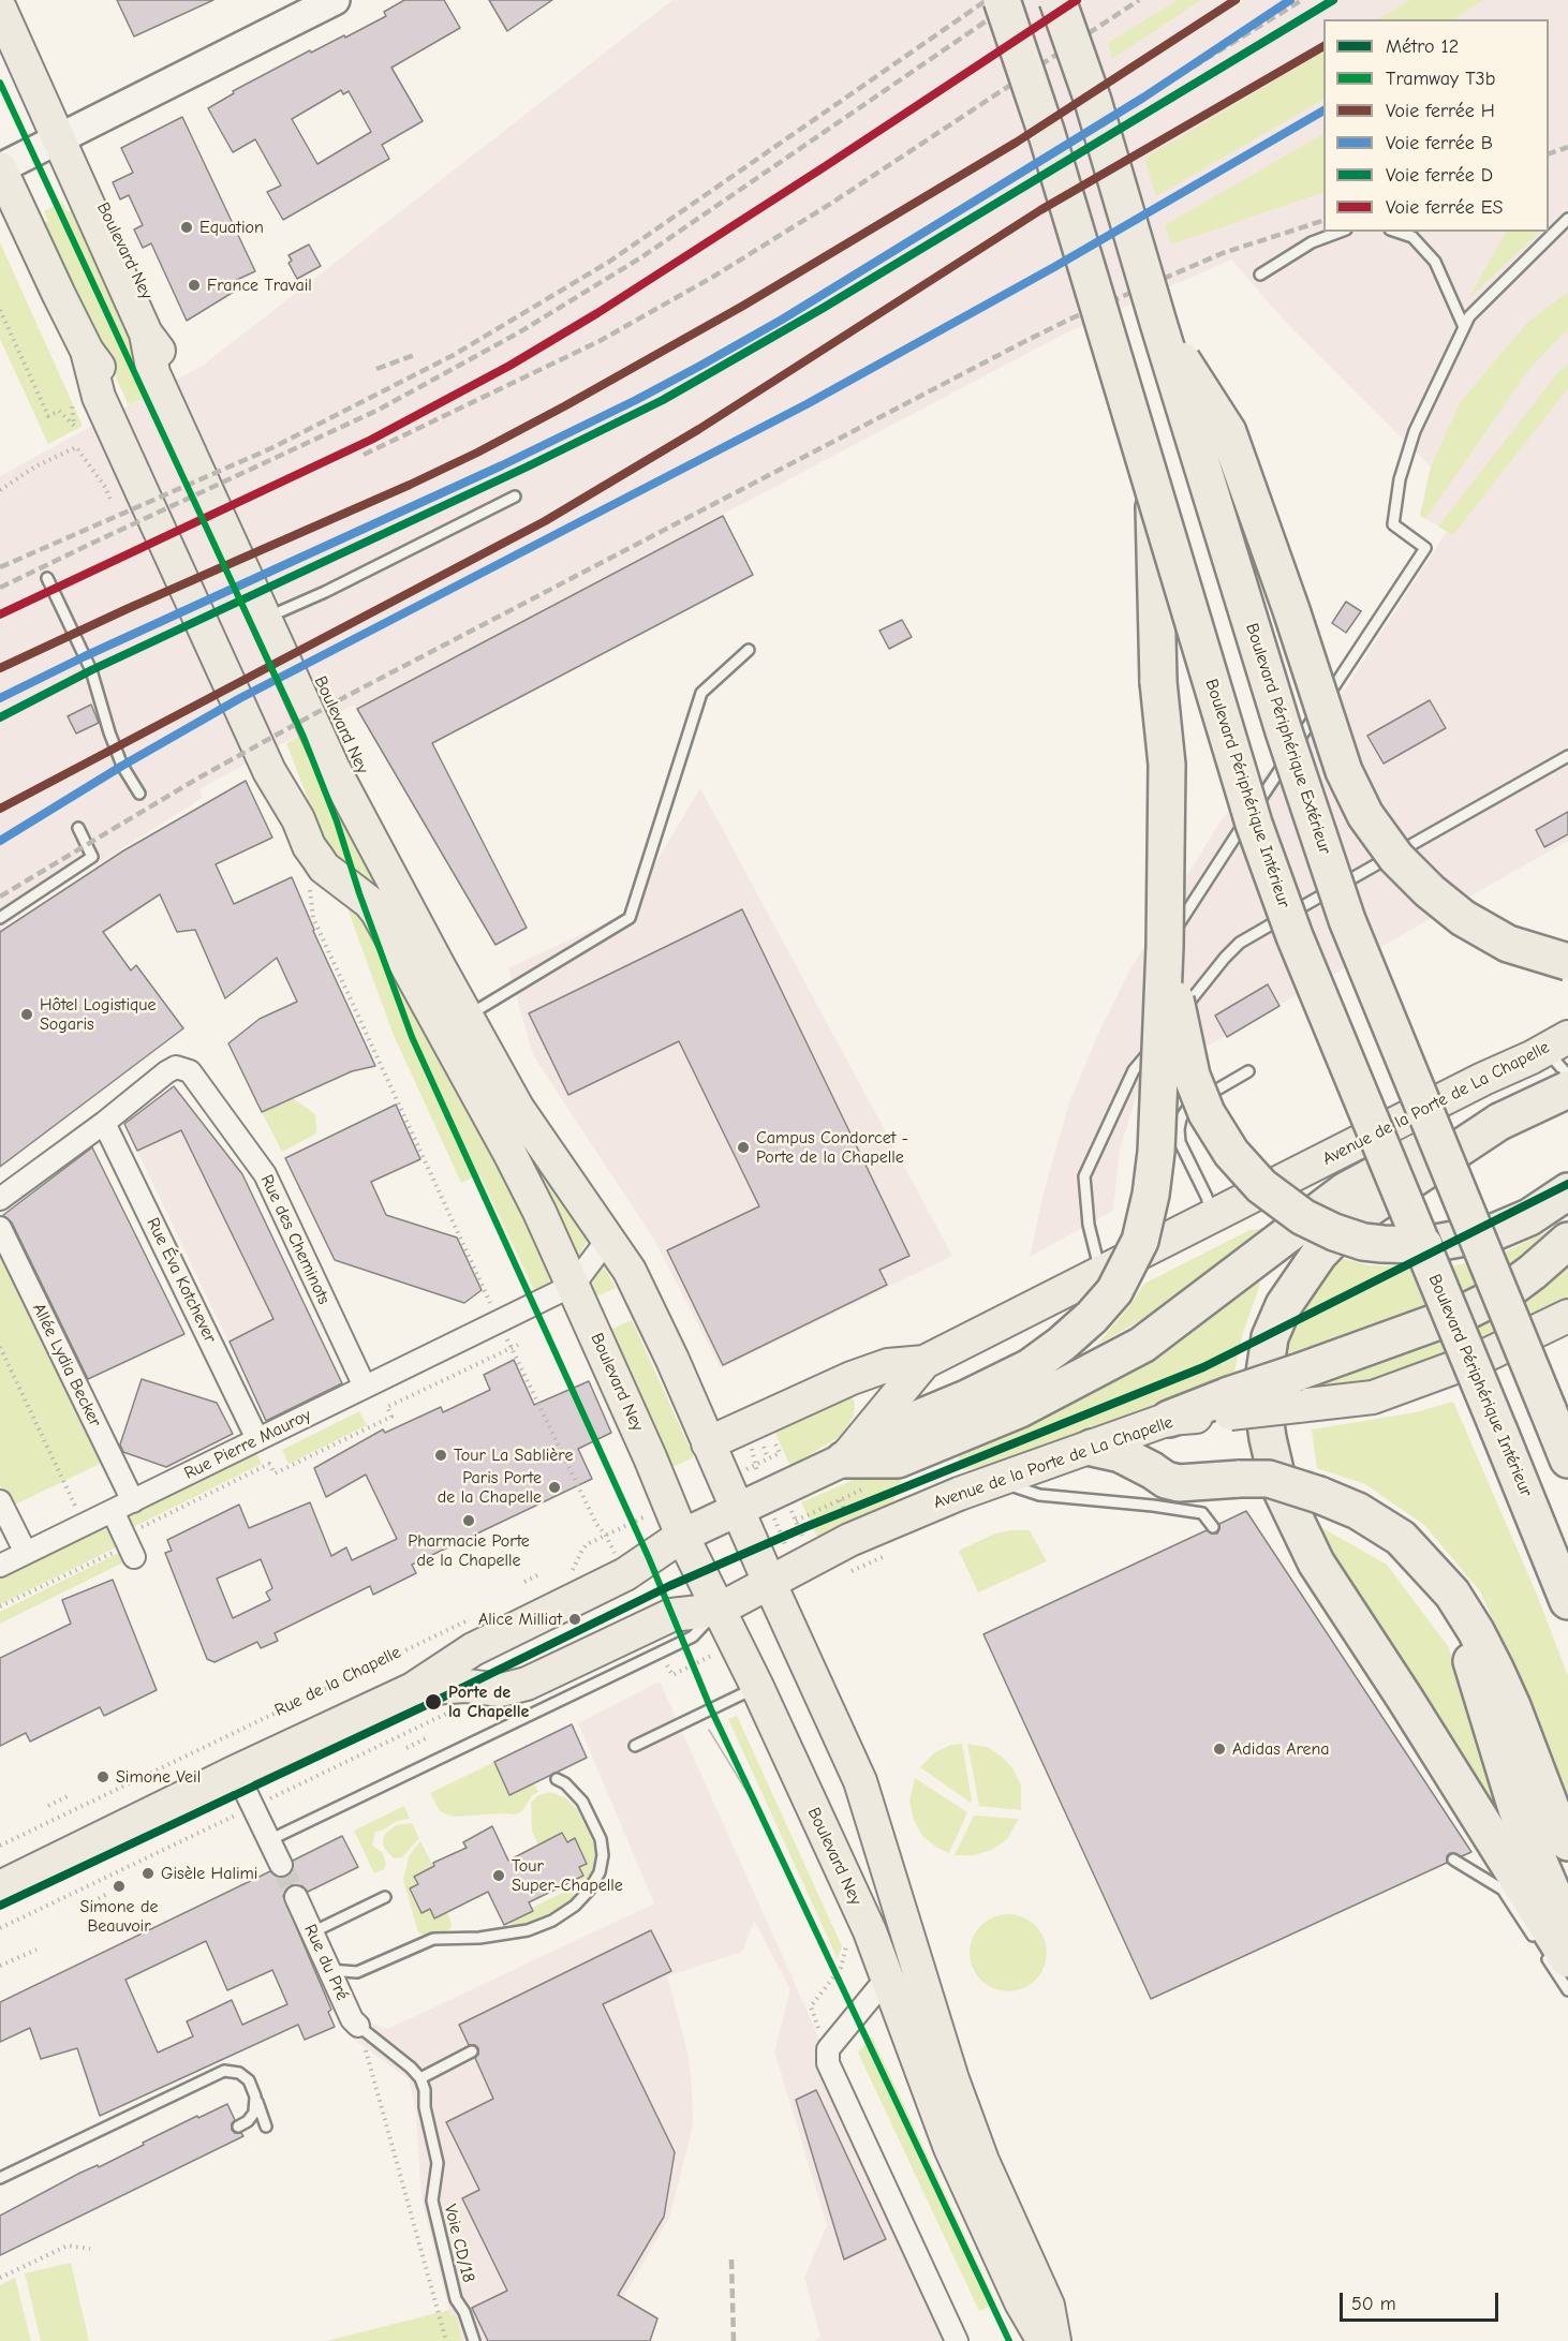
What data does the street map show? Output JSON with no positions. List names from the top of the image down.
{
  "streets": {
    "highway": ["Boulevard Périphérique Extérieur", "Boulevard Périphérique Intérieur"],
    "main road": ["Boulevard Ney", "Avenue de la Porte de La Chapelle"],
    "street": [
      "Rue des Cheminots",
      "Rue Éva Kotchever",
      "Allée Lydia Becker",
      "Rue Pierre Mauroy",
      "Rue du Pré"
    ],
    "lane": ["Voie CD/18"],
    "path": ["Rue de la Chapelle"]
  },
  "crossings": [
    ["Boulevard Ney", "Avenue de la Porte de La Chapelle"],
    ["Rue des Cheminots", "Rue Éva Kotchever"],
    ["Rue des Cheminots", "Rue Pierre Mauroy"],
    ["Rue Éva Kotchever", "Rue Pierre Mauroy"],
    ["Allée Lydia Becker", "Rue Pierre Mauroy"]
  ],
  "places": [
    "Equation",
    "France Travail",
    "Hôtel Logistique Sogaris",
    "Campus Condorcet - Porte de la Chapelle",
    "Tour La Sablière",
    "Paris Porte de la Chapelle",
    "Pharmacie Porte de la Chapelle",
    "Alice Milliat",
    "Porte de la Chapelle",
    "Adidas Arena",
    "Simone Veil",
    "Gisèle Halimi",
    "Tour Super-Chapelle",
    "Simone de Beauvoir"
  ],
  "lines": [
    "rail line H",
    "rail line B",
    "rail line D",
    "rail line ES",
    "tram line T3b",
    "metro line 12"
  ],
  "legend": [
    "Métro 12",
    "Tramway T3b",
    "Voie ferrée H",
    "Voie ferrée B",
    "Voie ferrée D",
    "Voie ferrée ES"
  ],
  "scale_bar": "50 m"
}
